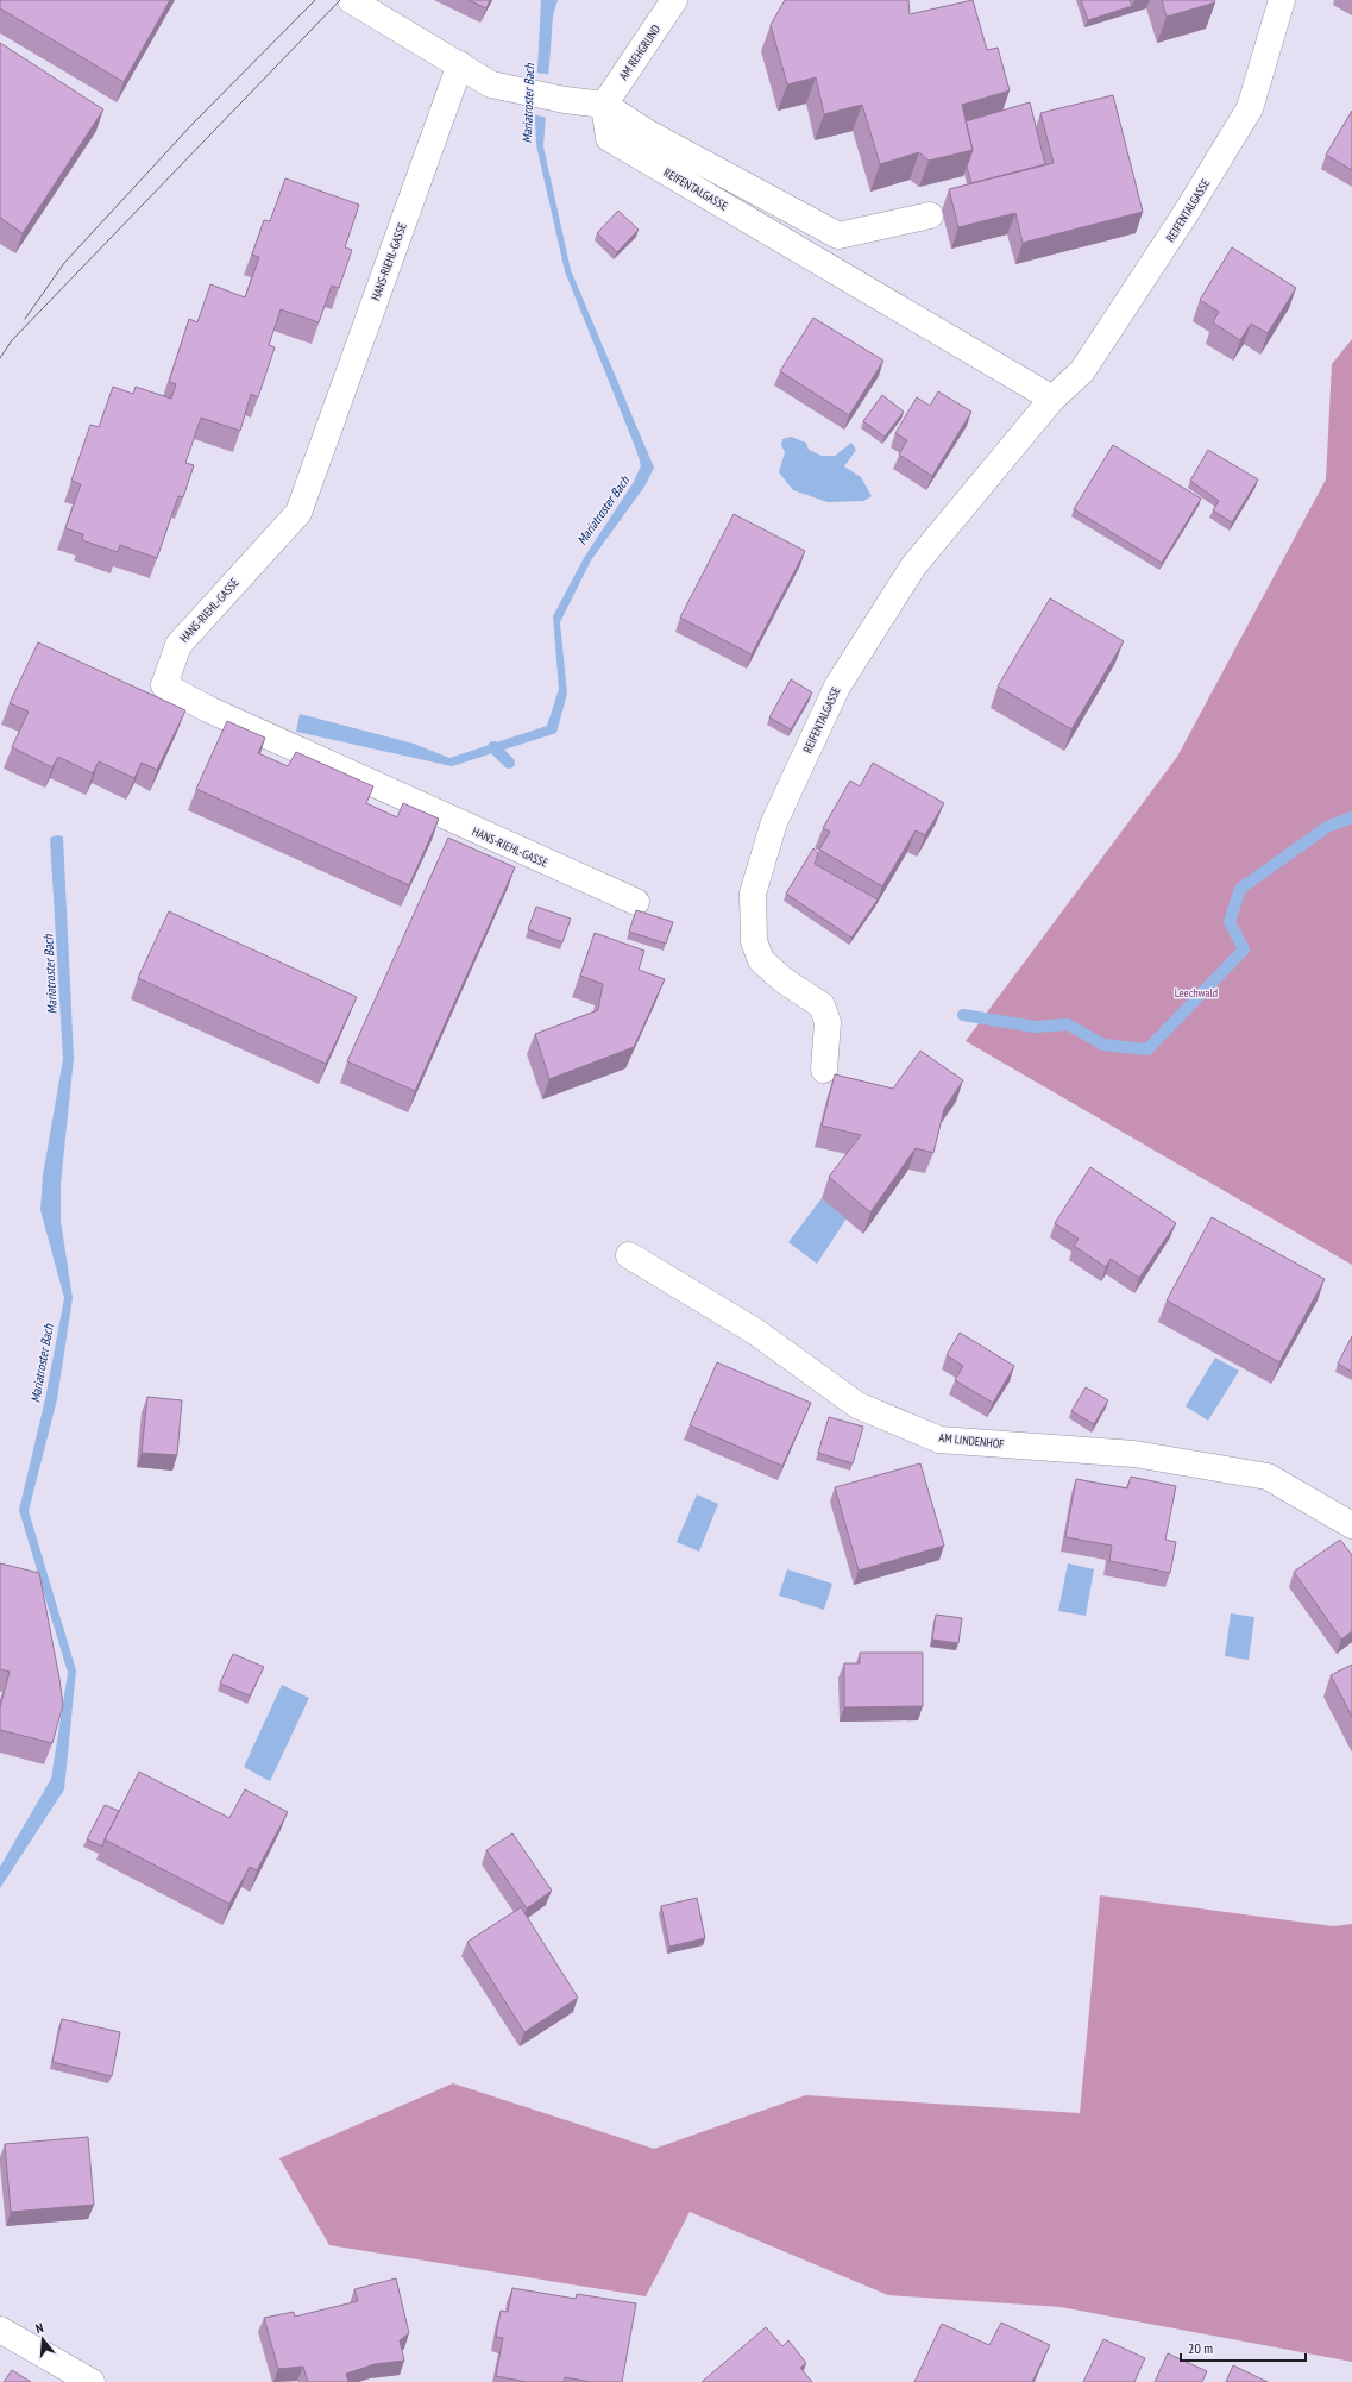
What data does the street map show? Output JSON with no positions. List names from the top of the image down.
{
  "streets": {
    "street": [
      "AM REHGRUND",
      "REIFENTALGASSE",
      "HANS-RIEHL-GASSE",
      "AM LINDENHOF"
    ]
  },
  "crossings": [
    ["AM REHGRUND", "REIFENTALGASSE"]
  ],
  "water": ["Mariatroster Bach"],
  "parks": ["Leechwald"],
  "scale_bar": "20 m",
  "north": "top"
}
